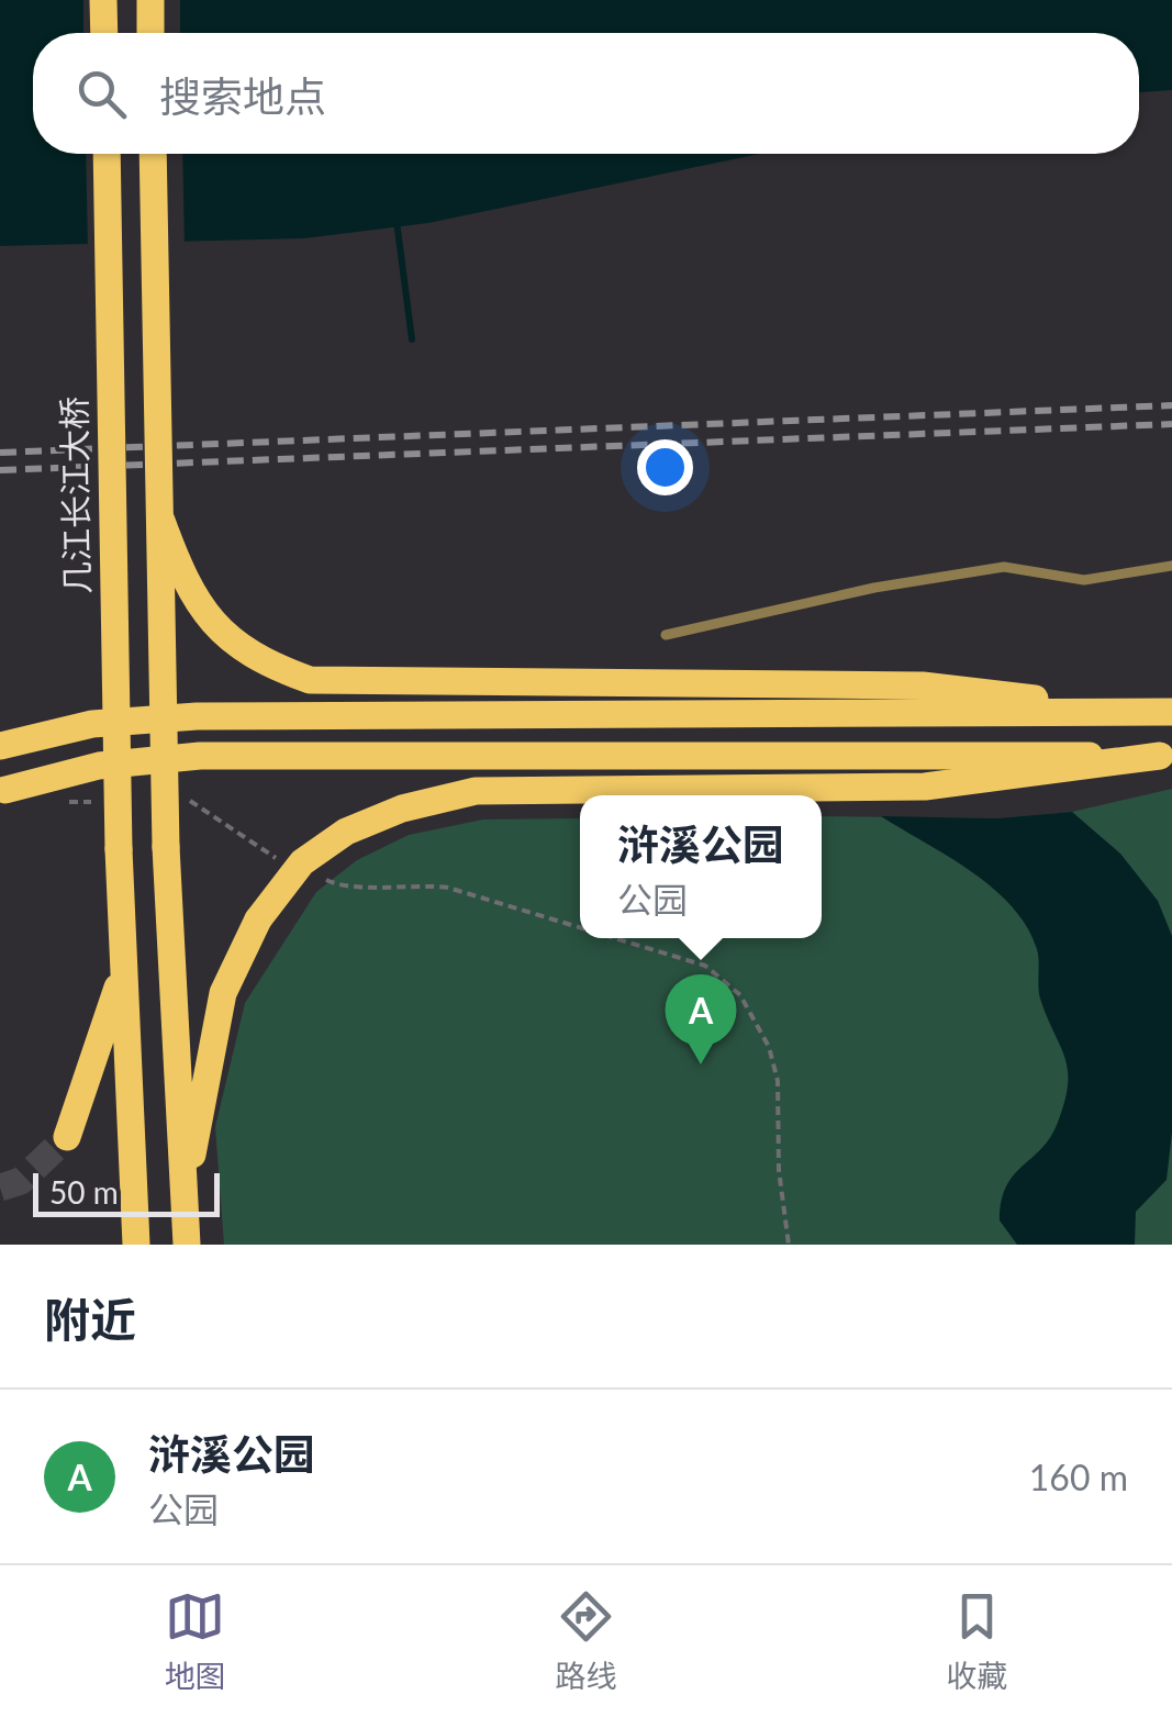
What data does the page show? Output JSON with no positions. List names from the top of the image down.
{
  "streets": {
    "main road": ["几江长江大桥"]
  },
  "scale_bar": "50 m",
  "page": {
    "search": "搜索地点",
    "popup": ["浒溪公园", "公园"],
    "pins": "A",
    "scale": "50 m",
    "heading": "附近",
    "list": [
      {
        "mark": "A",
        "name": "浒溪公园",
        "note": "公园",
        "value": "160 m"
      }
    ],
    "nav": ["地图", "路线", "收藏"]
  }
}
